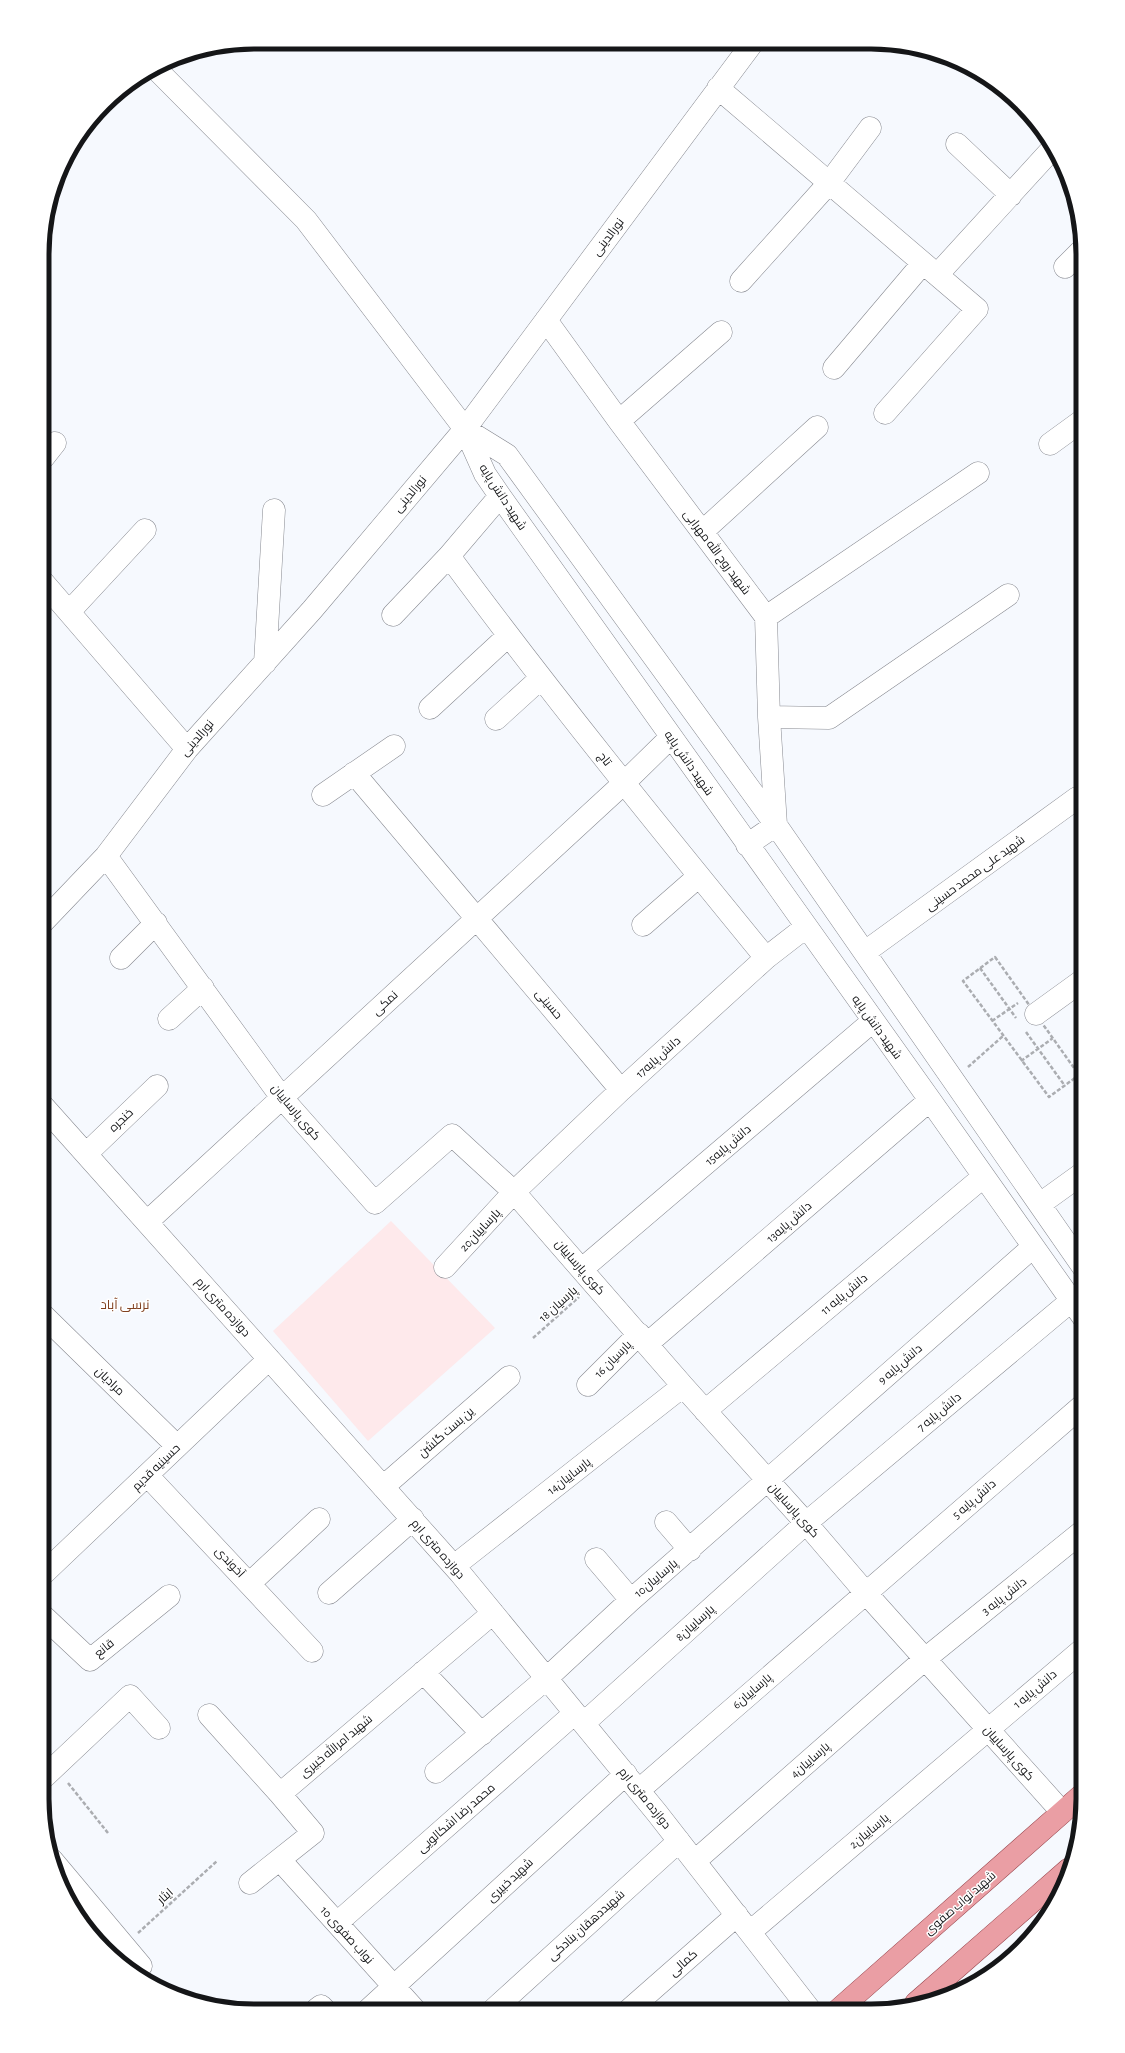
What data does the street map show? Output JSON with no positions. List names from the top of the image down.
{
  "streets": {
    "main road": ["شهید نواب صفوی"],
    "street": [
      "نورالدینی",
      "شهید دانش پایه",
      "شهید روح الله مهرابی",
      "تاچ",
      "شهید علی محمد حسینی",
      "نمکی",
      "حسینی",
      "دانش پایه17",
      "کوی پارساییان",
      "خنجره",
      "دانش پایه15",
      "دانش پایه13",
      "پارساییان20",
      "دانش پایه 11",
      "دوازده متری ارم",
      "پارسیان 16",
      "دانش پایه 9",
      "مرادیان",
      "دانش پایه 7",
      "ین بست گلشن",
      "حسینیه قدیم",
      "پارساییان14",
      "دانش پایه 5",
      "آخوندی",
      "پارساییان10",
      "دانش پایه 3",
      "پارساییان8",
      "قانع",
      "دانش پایه 1",
      "پارساییان6",
      "شهید امرالله خبیری",
      "پارساییان4",
      "محمد رضا اشکالویی",
      "پارساییان2",
      "شهید خبیری",
      "شهیددهقان بنادکی",
      "نواب صفوی 10",
      "کمالی"
    ],
    "path": ["پارسیان 18", "ایثار"]
  },
  "crossings": [
    ["نورالدینی", "شهید دانش پایه"],
    ["نورالدینی", "شهید روح الله مهرابی"],
    ["نورالدینی", "کوی پارساییان"],
    ["شهید دانش پایه", "شهید علی محمد حسینی"],
    ["شهید دانش پایه", "نمکی"],
    ["شهید دانش پایه", "دانش پایه17"],
    ["شهید دانش پایه", "دانش پایه15"],
    ["شهید دانش پایه", "دانش پایه13"],
    ["شهید دانش پایه", "دانش پایه 11"],
    ["شهید دانش پایه", "دانش پایه 9"],
    ["تاچ", "نمکی"],
    ["تاچ", "دانش پایه17"],
    ["نمکی", "حسینی"],
    ["نمکی", "کوی پارساییان"],
    ["نمکی", "دوازده متری ارم"],
    ["حسینی", "دانش پایه17"],
    ["دانش پایه17", "کوی پارساییان"],
    ["دانش پایه17", "پارساییان20"],
    ["کوی پارساییان", "دانش پایه15"],
    ["کوی پارساییان", "دانش پایه13"],
    ["کوی پارساییان", "پارساییان20"],
    ["کوی پارساییان", "دانش پایه 11"],
    ["کوی پارساییان", "پارسیان 18"],
    ["کوی پارساییان", "پارسیان 16"],
    ["کوی پارساییان", "دانش پایه 9"],
    ["کوی پارساییان", "دانش پایه 7"],
    ["کوی پارساییان", "پارساییان14"],
    ["کوی پارساییان", "دانش پایه 5"],
    ["کوی پارساییان", "پارساییان10"],
    ["کوی پارساییان", "دانش پایه 3"],
    ["کوی پارساییان", "پارساییان8"],
    ["کوی پارساییان", "دانش پایه 1"],
    ["کوی پارساییان", "پارساییان6"],
    ["کوی پارساییان", "پارساییان4"],
    ["کوی پارساییان", "پارساییان2"],
    ["کوی پارساییان", "شهید نواب صفوی"],
    ["خنجره", "دوازده متری ارم"],
    ["دانش پایه15", "پارسیان 18"],
    ["دانش پایه13", "پارسیان 16"],
    ["دوازده متری ارم", "ین بست گلشن"],
    ["دوازده متری ارم", "حسینیه قدیم"],
    ["دوازده متری ارم", "پارساییان14"],
    ["دوازده متری ارم", "پارساییان10"],
    ["دوازده متری ارم", "پارساییان8"],
    ["دوازده متری ارم", "پارساییان6"],
    ["دوازده متری ارم", "شهید امرالله خبیری"],
    ["دوازده متری ارم", "پارساییان4"],
    ["دوازده متری ارم", "محمد رضا اشکالویی"],
    ["دوازده متری ارم", "پارساییان2"],
    ["دوازده متری ارم", "شهید خبیری"],
    ["دوازده متری ارم", "شهیددهقان بنادکی"],
    ["دوازده متری ارم", "کمالی"],
    ["دانش پایه 9", "پارساییان10"],
    ["مرادیان", "حسینیه قدیم"],
    ["دانش پایه 7", "پارساییان8"],
    ["حسینیه قدیم", "آخوندی"],
    ["دانش پایه 5", "پارساییان6"],
    ["دانش پایه 3", "پارساییان4"],
    ["پارساییان8", "محمد رضا اشکالویی"],
    ["دانش پایه 1", "پارساییان2"],
    ["پارساییان6", "شهید خبیری"],
    ["محمد رضا اشکالویی", "نواب صفوی 10"],
    ["شهید خبیری", "نواب صفوی 10"]
  ],
  "districts": ["نرسی آباد"]
}
